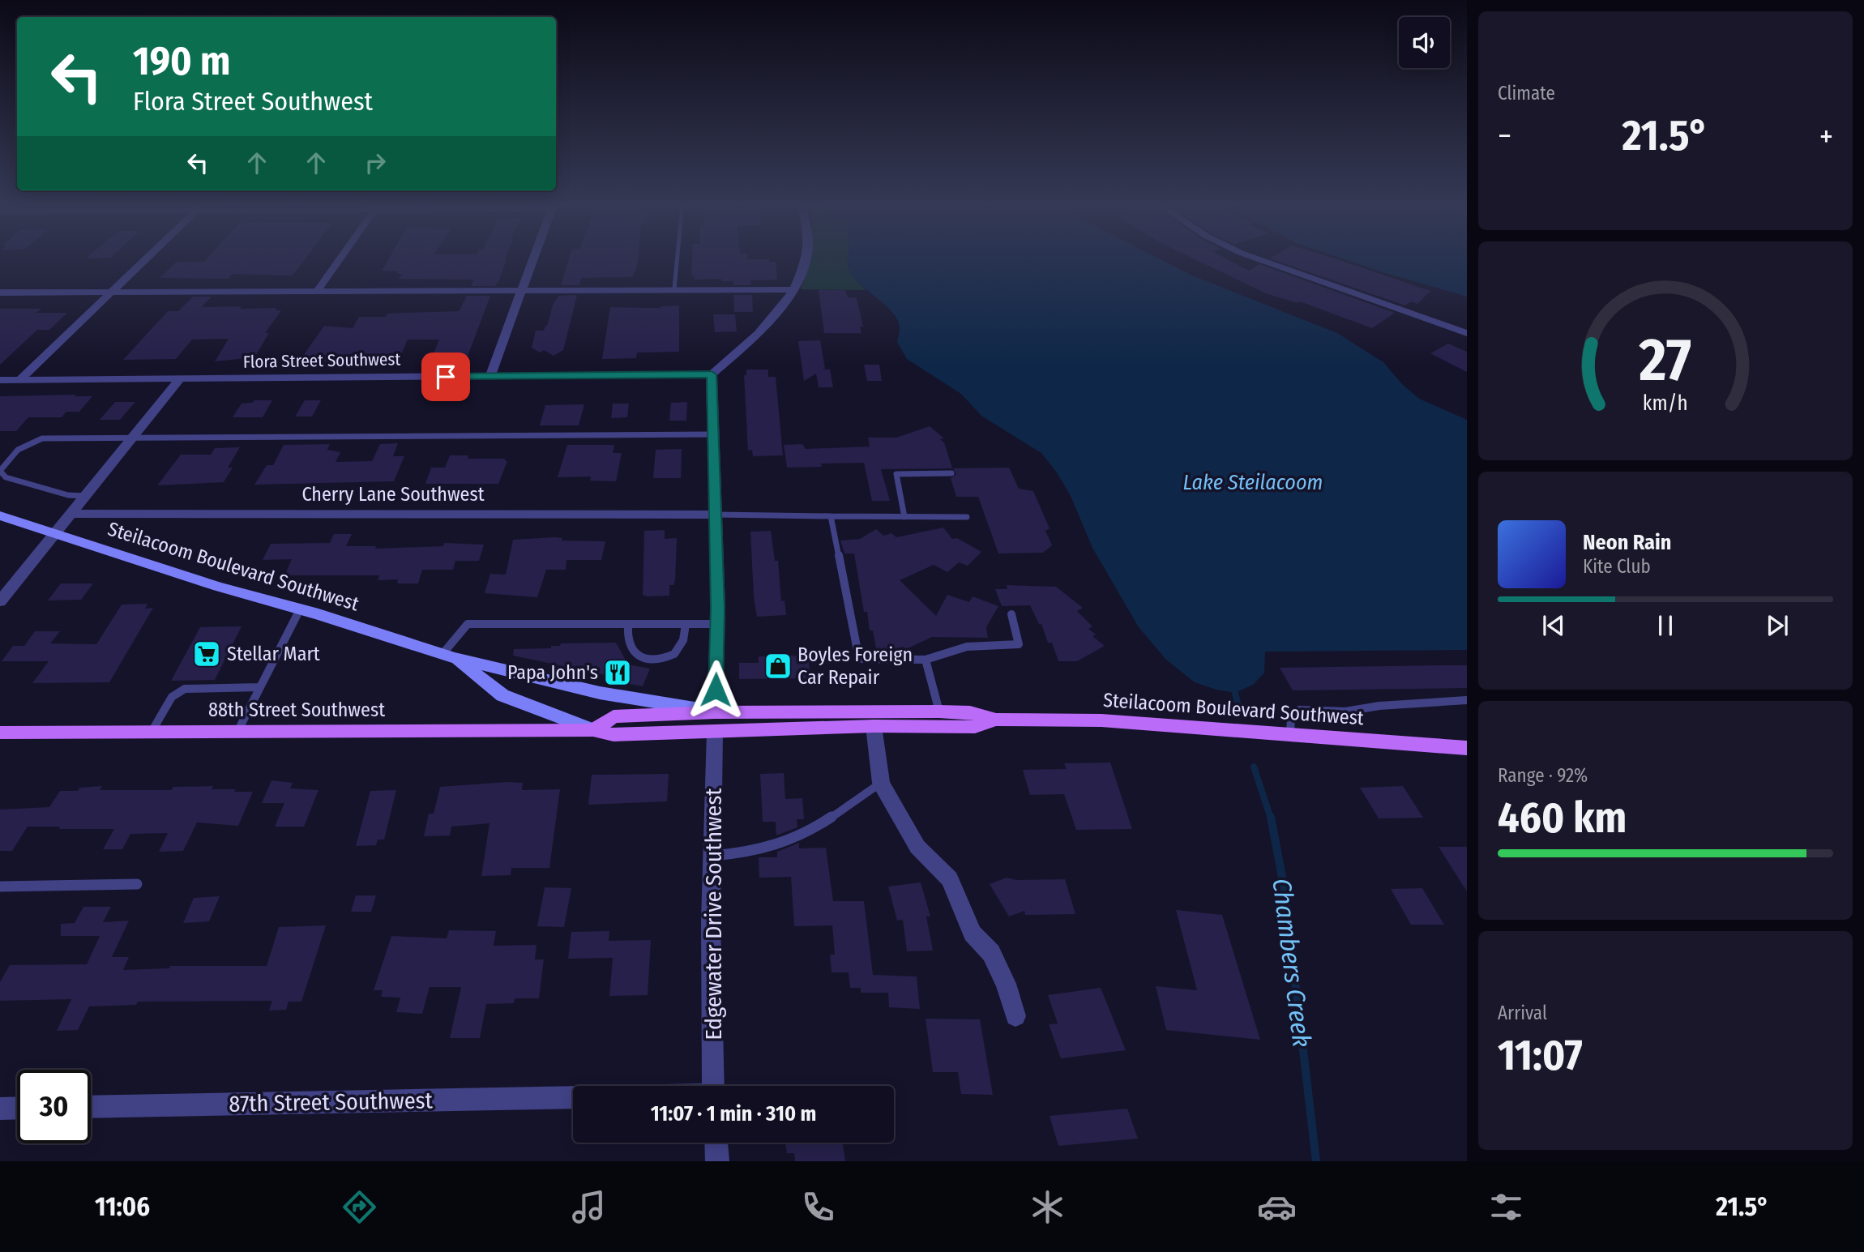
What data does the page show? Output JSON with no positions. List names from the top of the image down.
{
  "streets": {
    "main road": ["Steilacoom Boulevard Southwest", "88th Street Southwest"],
    "street": [
      "Flora Street Southwest",
      "Cherry Lane Southwest",
      "Edgewater Drive Southwest",
      "87th Street Southwest"
    ]
  },
  "crossings": [
    ["Steilacoom Boulevard Southwest", "88th Street Southwest"],
    ["Steilacoom Boulevard Southwest", "Edgewater Drive Southwest"]
  ],
  "water": ["Lake Steilacoom", "Chambers Creek"],
  "places": {
    "supermarket": ["Stellar Mart"],
    "shop": ["Boyles Foreign Car Repair"],
    "restaurant": ["Papa John's"]
  },
  "page": {
    "tile": [
      "Climate",
      ["Range · 92%", "460 km"],
      ["Arrival", "11:07"]
    ],
    "turn": ["190 m", "Flora Street Southwest"],
    "heat": ["−", "21.5°", "+"],
    "song": ["Neon Rain", "Kite Club"],
    "limit": "30",
    "trip": "11:07 · 1 min · 310 m",
    "tabs": ["11:06", "21.5°"],
    "gauge": ["27", "km/h"]
  }
}
